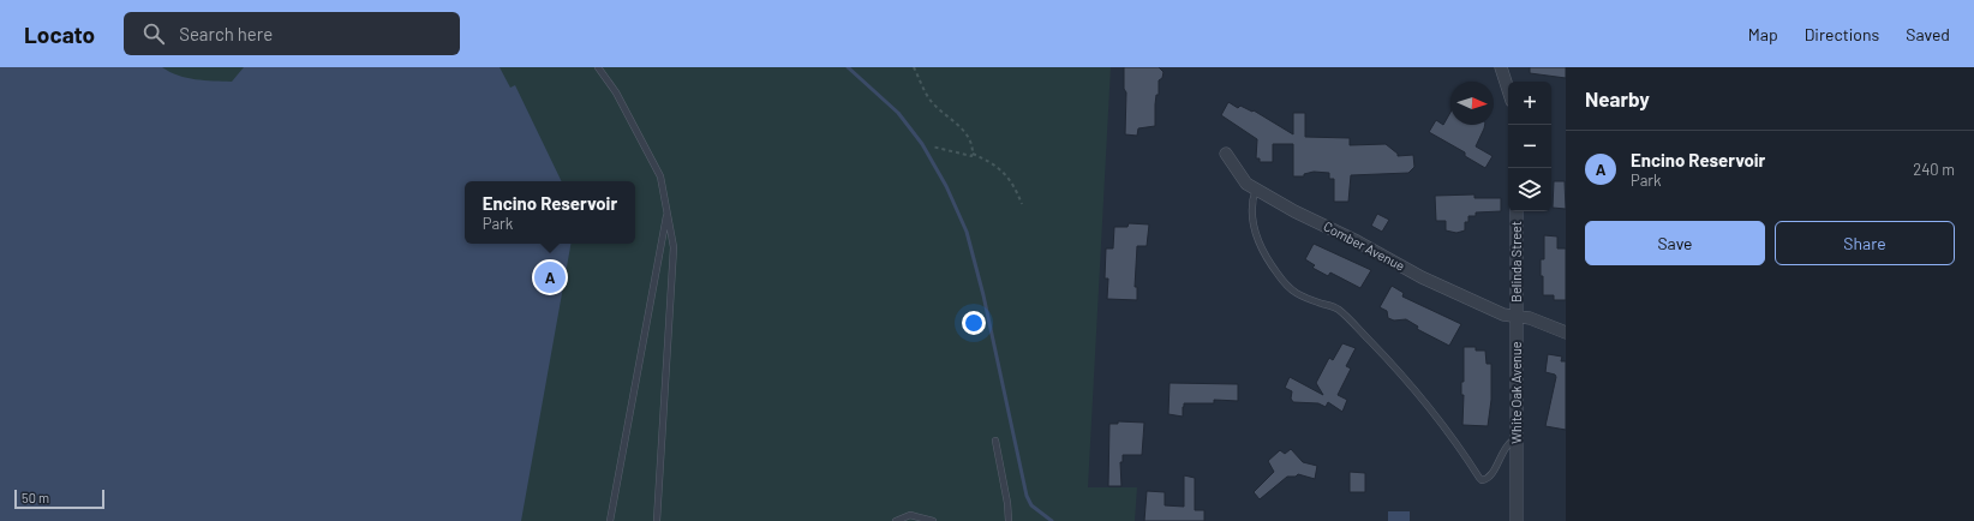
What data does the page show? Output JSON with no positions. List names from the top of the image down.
{
  "streets": {
    "street": ["Comber Avenue", "Belinda Street", "White Oak Avenue"]
  },
  "crossings": [
    ["Comber Avenue", "Belinda Street"],
    ["Comber Avenue", "White Oak Avenue"],
    ["Belinda Street", "White Oak Avenue"]
  ],
  "scale_bar": "50 m",
  "north": "right",
  "page": {
    "header": "Locato",
    "search": "Search here",
    "nav": ["Map", "Directions", "Saved"],
    "heading": "Nearby",
    "map_buttons": ["+", "−"],
    "list": [
      {
        "mark": "A",
        "name": "Encino Reservoir",
        "note": "Park",
        "value": "240 m"
      }
    ],
    "popup": ["Encino Reservoir", "Park"],
    "buttons": ["Save", "Share"],
    "pins": "A",
    "scale": "50 m"
  }
}
